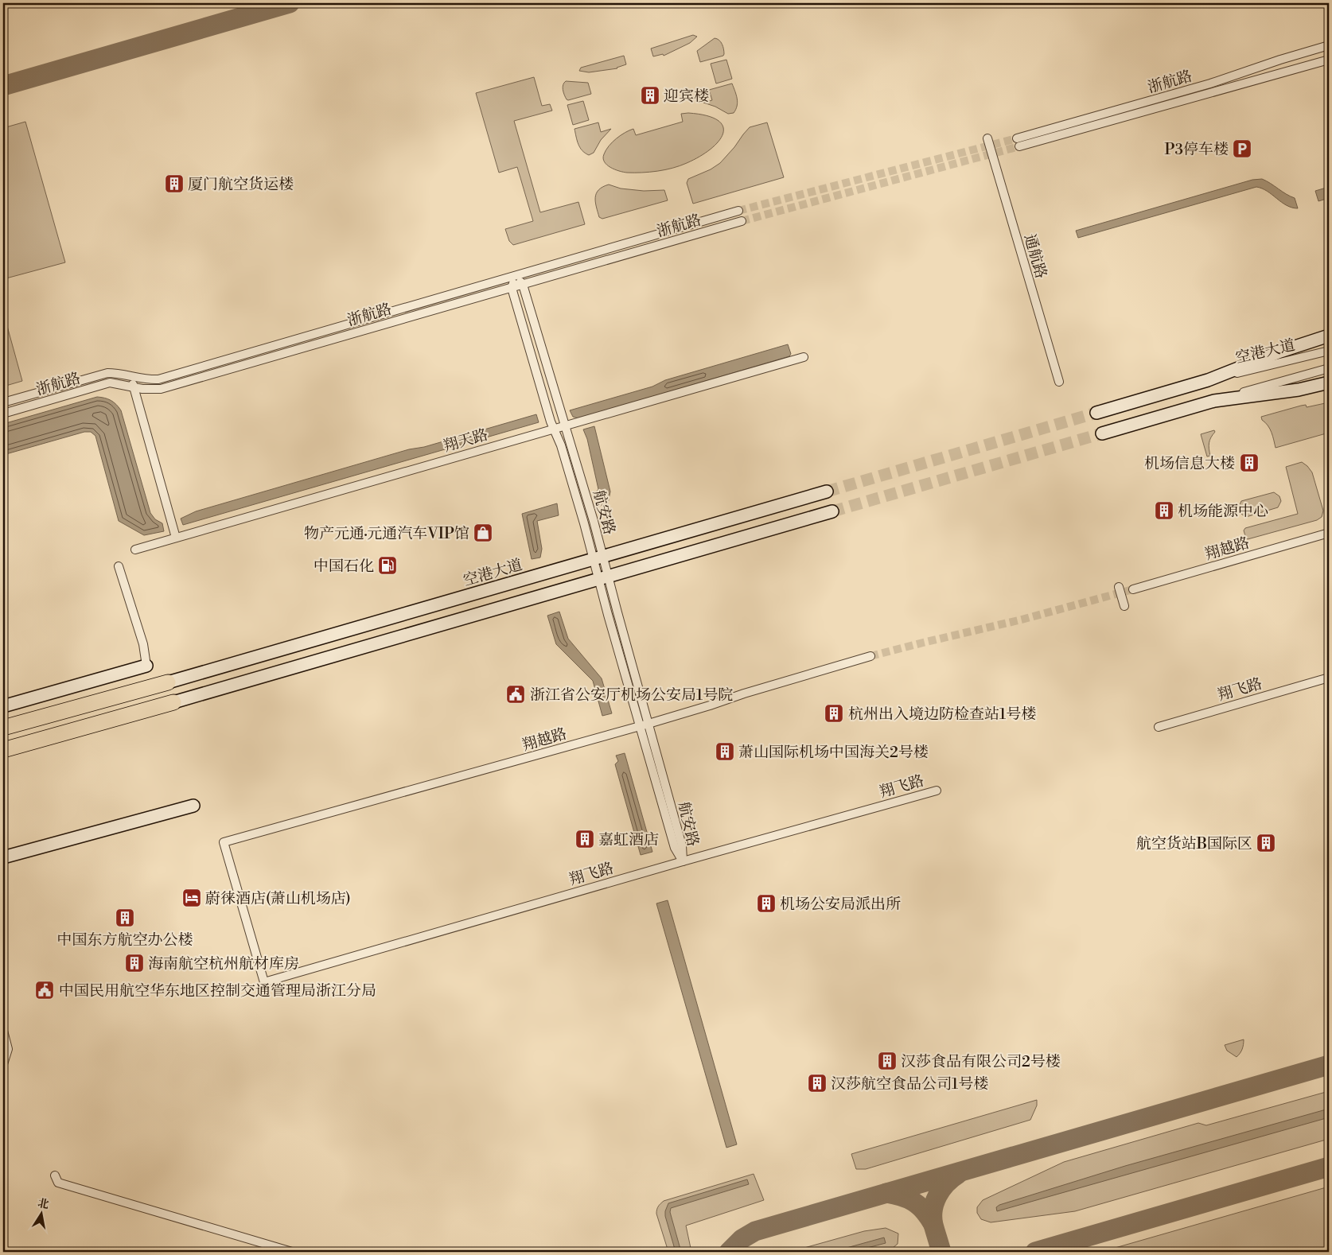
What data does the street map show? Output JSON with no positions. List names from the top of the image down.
{
  "streets": {
    "main road": ["空港大道"],
    "street": [
      "浙航路",
      "通航路",
      "翔天路",
      "航安路",
      "翔越路",
      "翔飞路"
    ]
  },
  "crossings": [
    ["浙航路", "航安路"],
    ["空港大道", "航安路"],
    ["翔天路", "航安路"],
    ["航安路", "翔越路"],
    ["航安路", "翔飞路"],
    ["翔越路", "翔飞路"]
  ],
  "places": {
    "building": [
      "迎宾楼",
      "厦门航空货运楼",
      "机场信息大楼",
      "机场能源中心",
      "杭州出入境边防检查站1号楼",
      "萧山国际机场中国海关2号楼",
      "嘉虹酒店",
      "航空货站B国际区",
      "机场公安局派出所",
      "中国东方航空办公楼",
      "海南航空杭州航材库房",
      "汉莎食品有限公司2号楼",
      "汉莎航空食品公司1号楼"
    ],
    "parking": ["P3停车楼"],
    "shop": ["物产元通·元通汽车VIP馆"],
    "fuel station": ["中国石化"],
    "public building": ["浙江省公安厅机场公安局1号院", "中国民用航空华东地区控制交通管理局浙江分局"],
    "hotel": ["蔚徕酒店(萧山机场店)"]
  },
  "north": "top"
}
